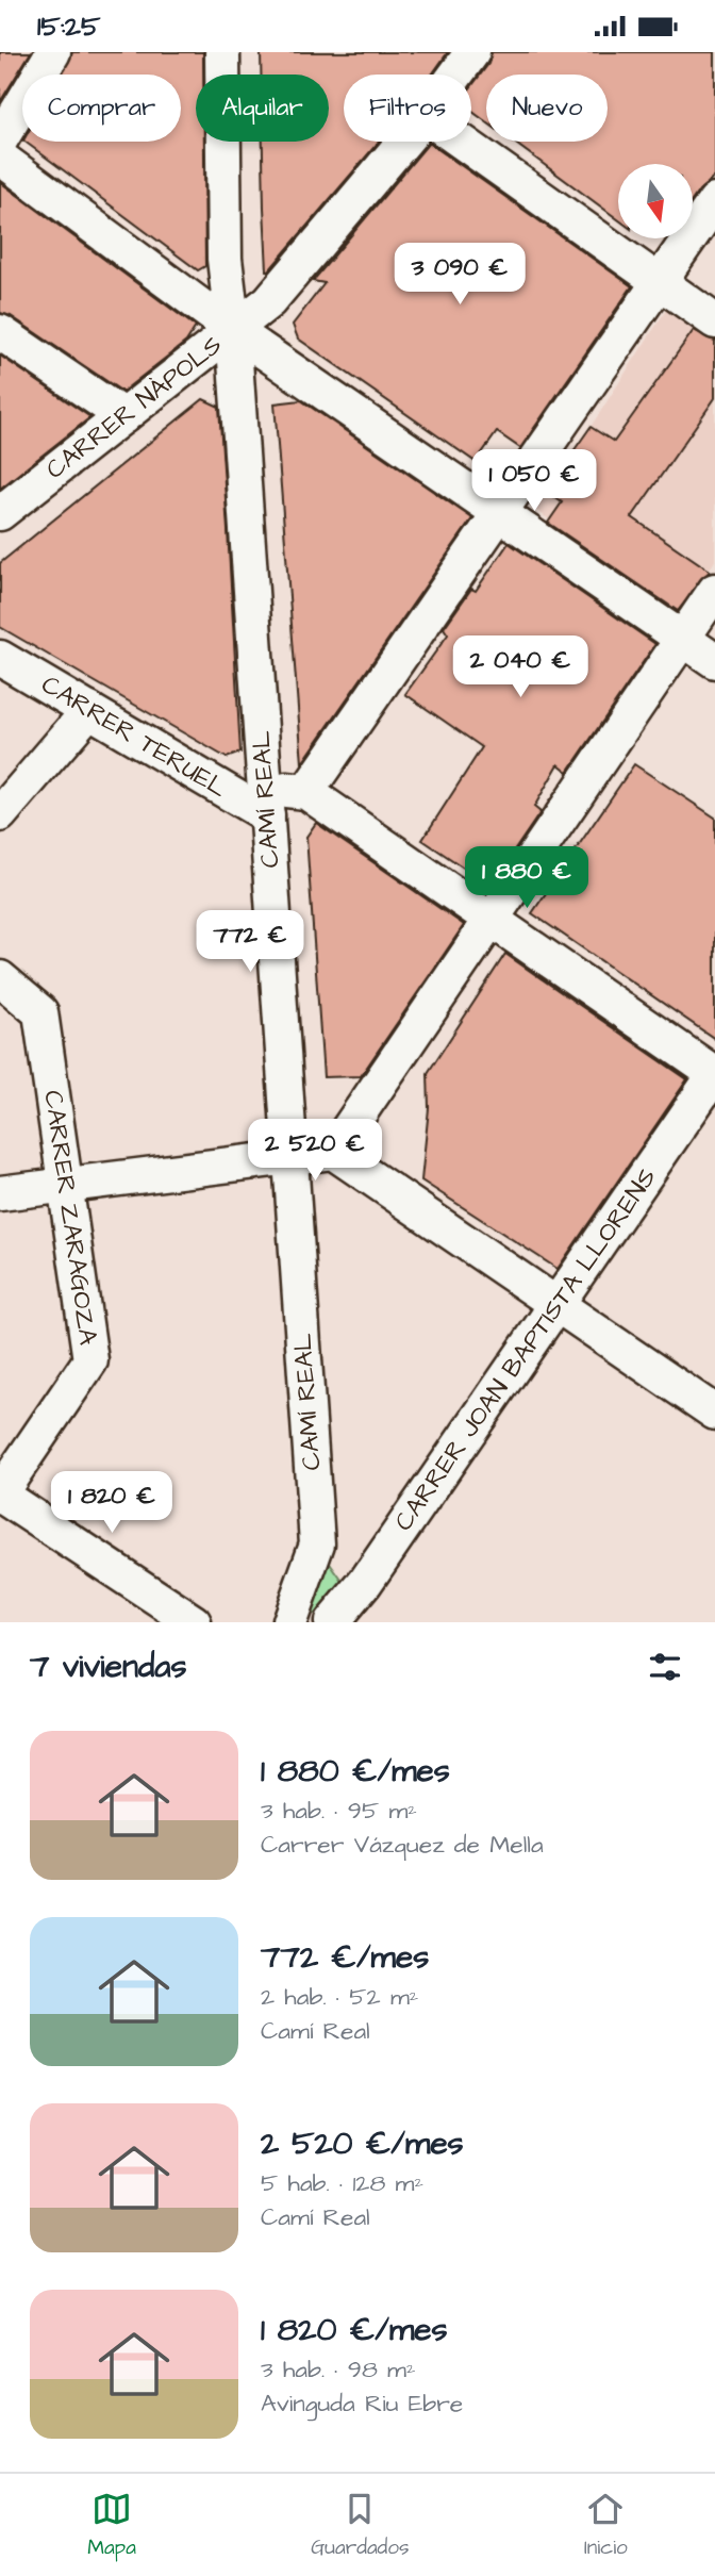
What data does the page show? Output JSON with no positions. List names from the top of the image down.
{
  "streets": {
    "street": [
      "CARRER NÀPOLS",
      "CARRER TERUEL",
      "CAMÍ REAL",
      "CARRER ZARAGOZA",
      "CARRER JOAN BAPTISTA LLORENS"
    ]
  },
  "crossings": [
    ["CARRER NÀPOLS", "CAMÍ REAL"],
    ["CARRER TERUEL", "CAMÍ REAL"]
  ],
  "north": "bottom",
  "page": {
    "status": "15:25",
    "chip": [
      "Comprar",
      "Alquilar",
      "Filtros",
      "Nuevo"
    ],
    "price": [
      "3 090 €",
      "1 050 €",
      "2 040 €",
      "1 880 €",
      "772 €",
      "2 520 €",
      "1 820 €"
    ],
    "heading": "7 viviendas",
    "list": [
      {
        "name": "1 880 €/mes",
        "note": "3 hab. · 95 m² · Carrer Vázquez de Mella"
      },
      {
        "name": "772 €/mes",
        "note": "2 hab. · 52 m² · Camí Real"
      },
      {
        "name": "2 520 €/mes",
        "note": "5 hab. · 128 m² · Camí Real"
      },
      {
        "name": "1 820 €/mes",
        "note": "3 hab. · 98 m² · Avinguda Riu Ebre"
      }
    ],
    "tabs": ["Mapa", "Guardados", "Inicio"]
  }
}
